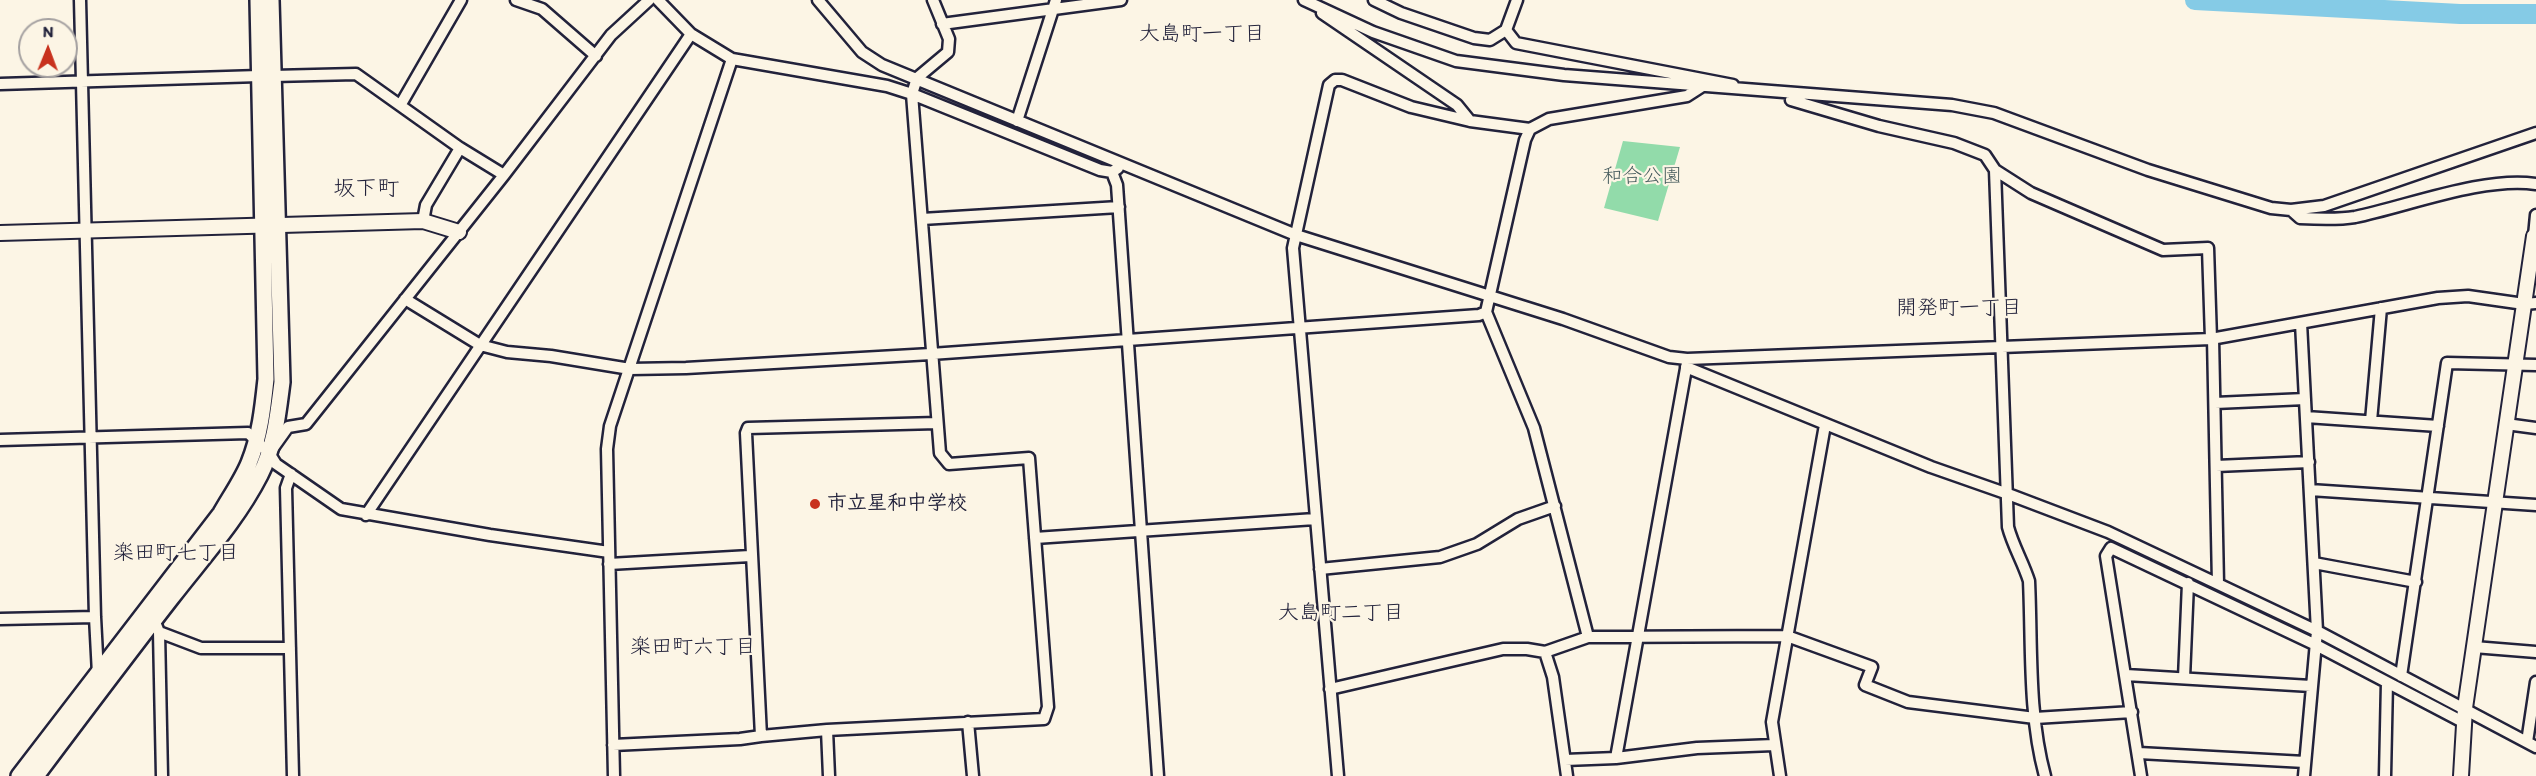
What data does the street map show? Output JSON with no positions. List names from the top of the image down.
{
  "districts": [
    "大島町一丁目",
    "坂下町",
    "開発町一丁目",
    "楽田町七丁目",
    "大島町二丁目",
    "楽田町六丁目"
  ],
  "parks": ["和合公園"],
  "places": ["市立星和中学校"],
  "north": "top"
}
